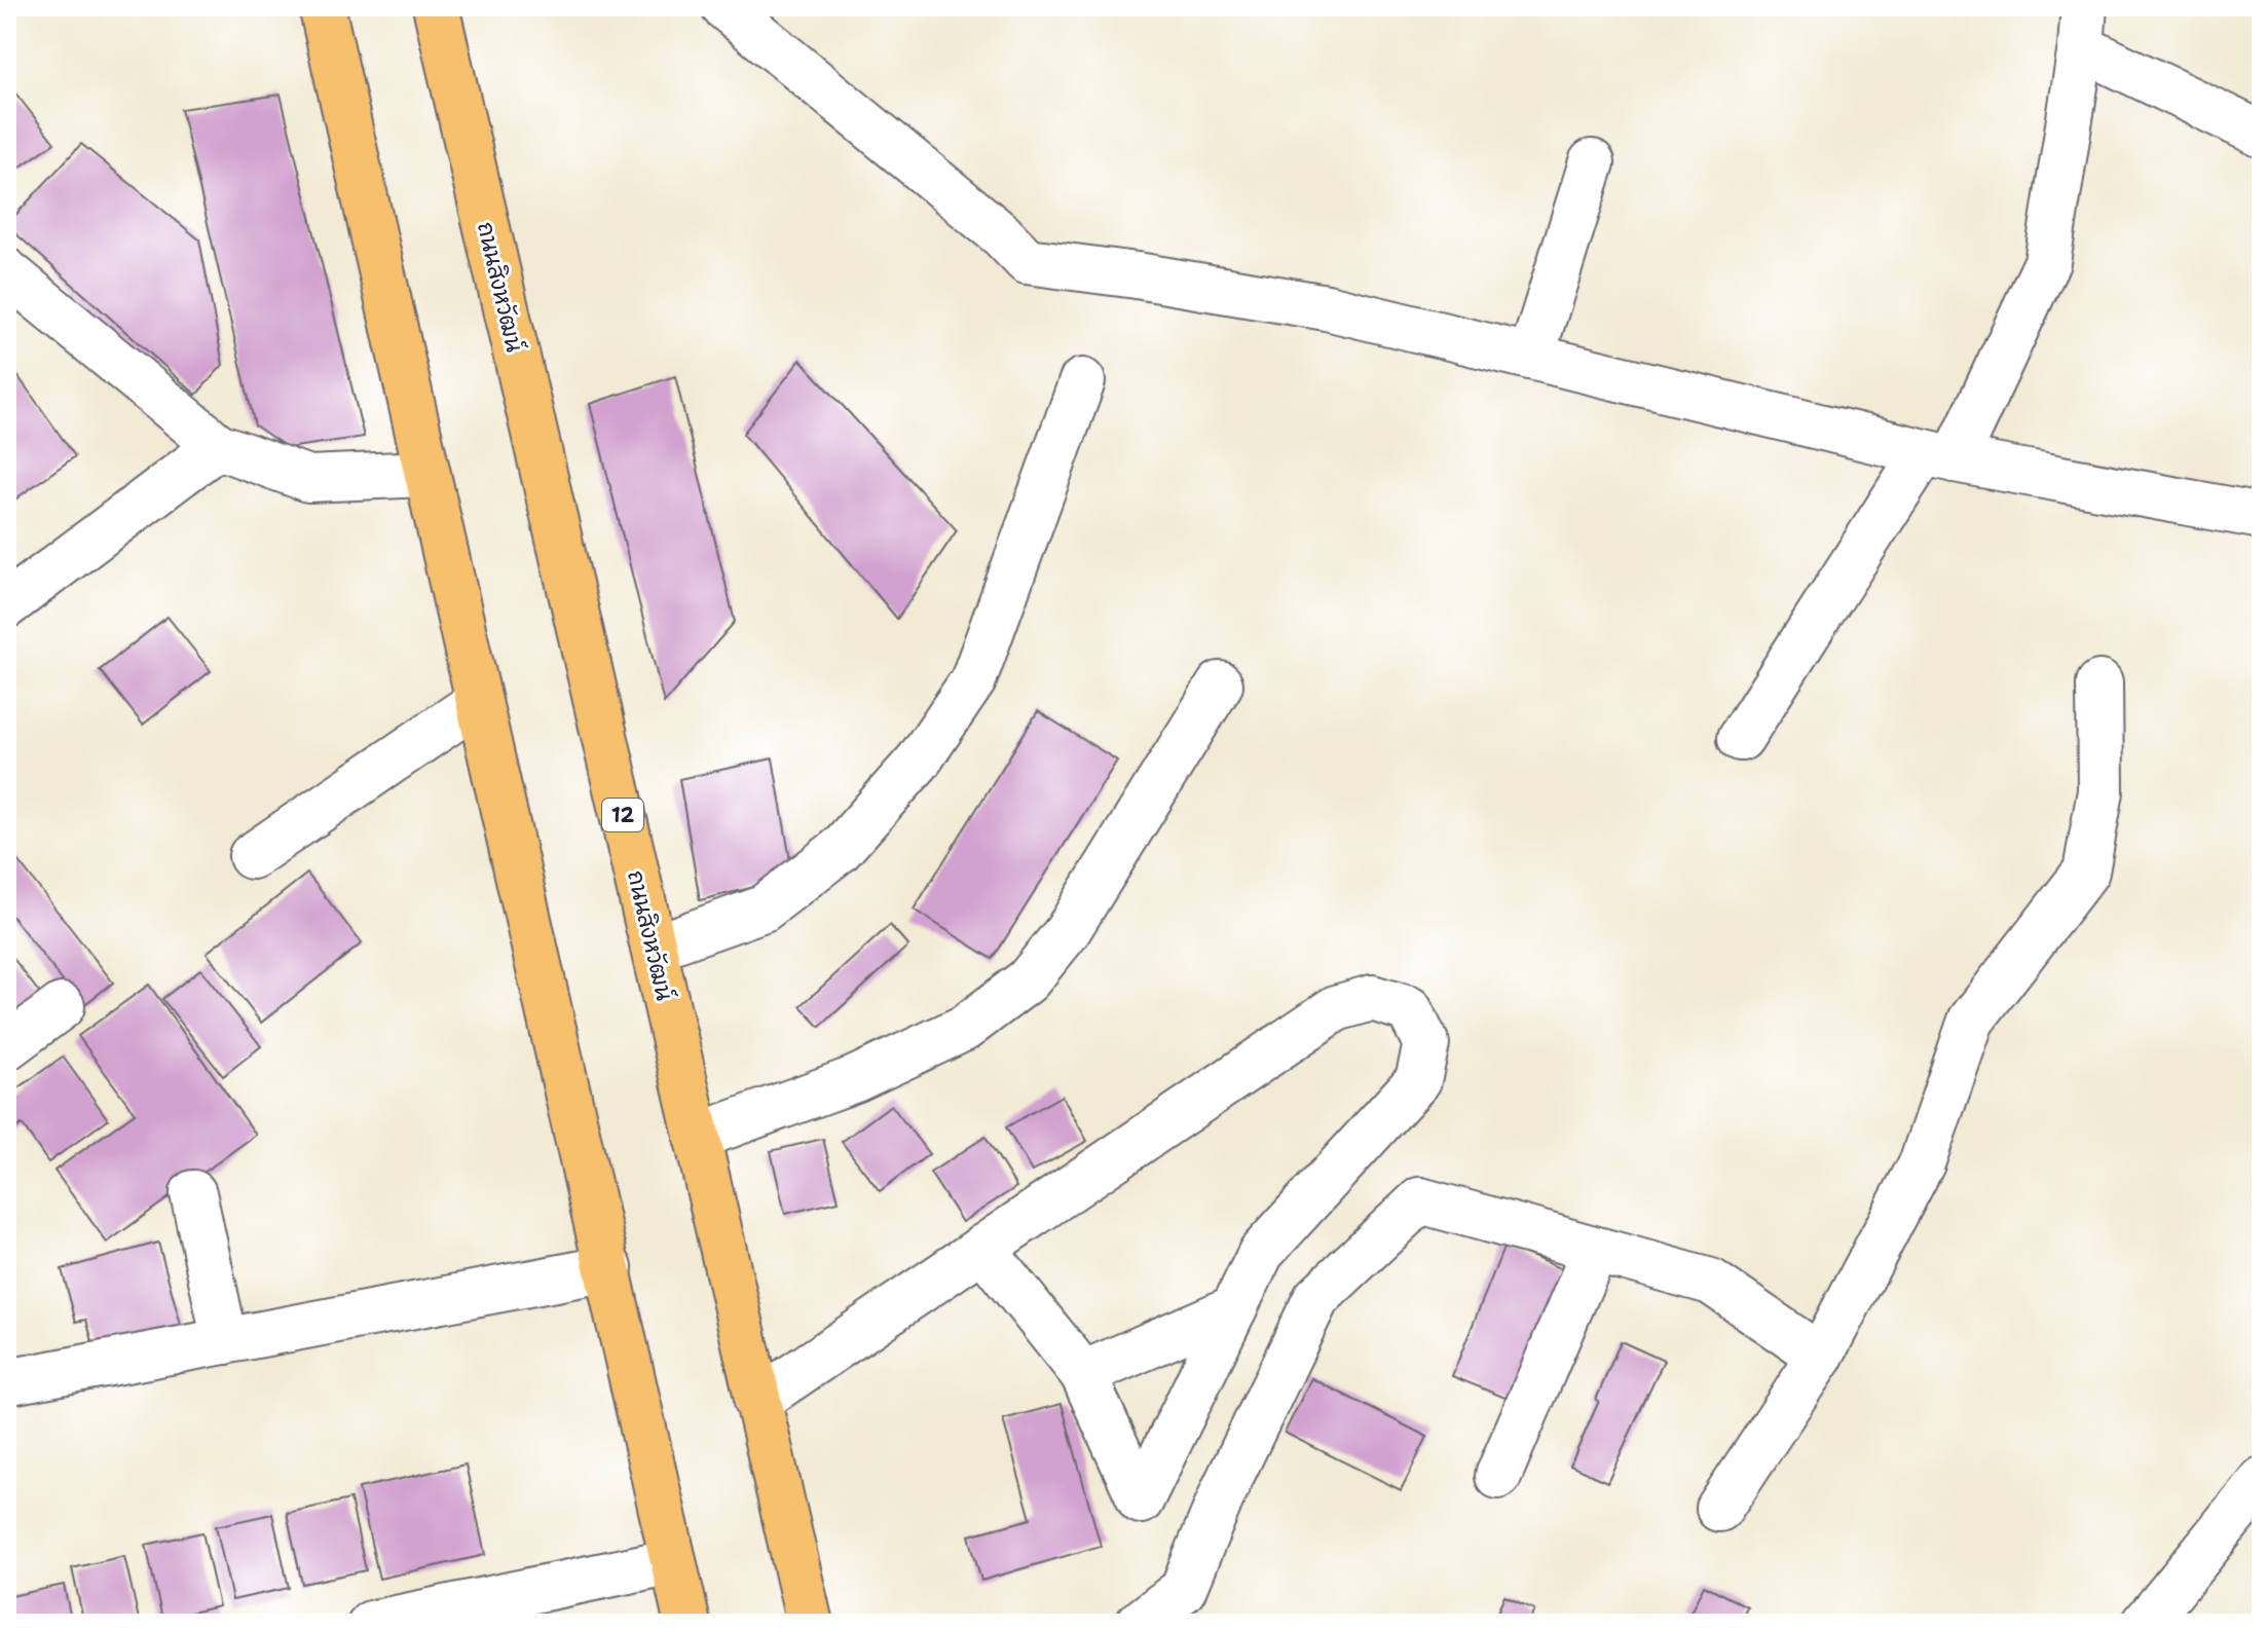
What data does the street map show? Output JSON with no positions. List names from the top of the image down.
{
  "streets": {
    "main road": ["ถนนสิงหวัฒน์", "12"]
  }
}
